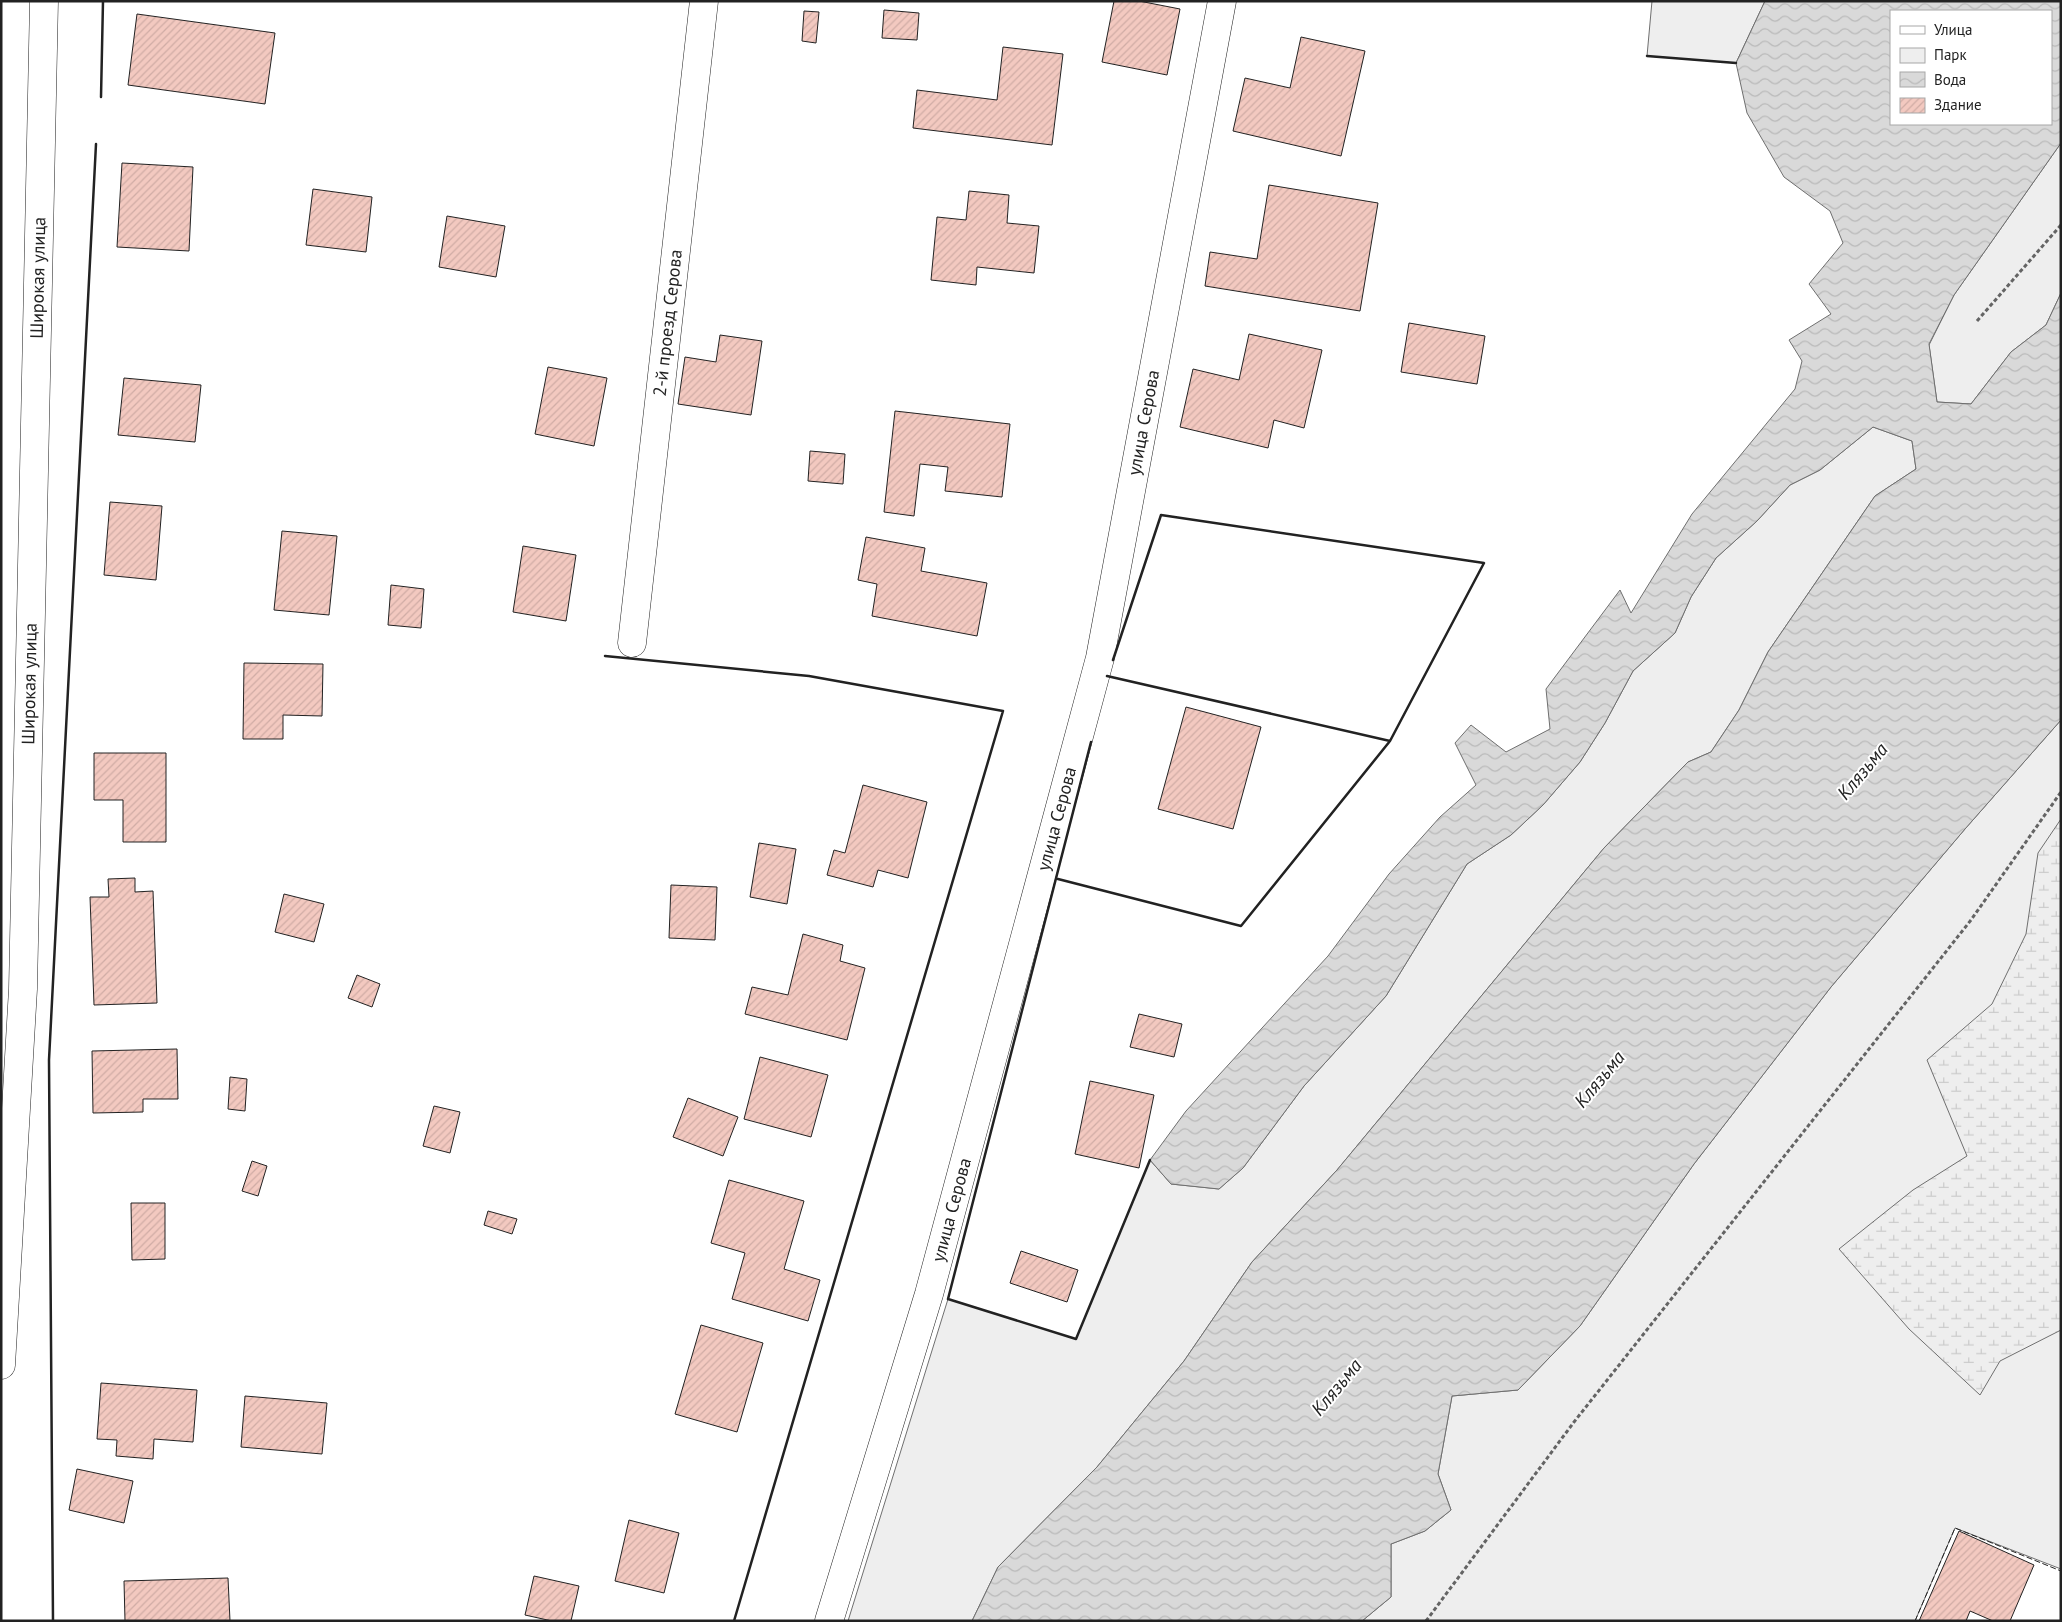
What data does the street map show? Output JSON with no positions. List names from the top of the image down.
{
  "streets": {
    "street": ["Широкая улица", "2-й проезд Серова", "улица Серова"]
  },
  "water": ["Клязьма"],
  "legend": [
    "Улица",
    "Парк",
    "Вода",
    "Здание"
  ]
}
